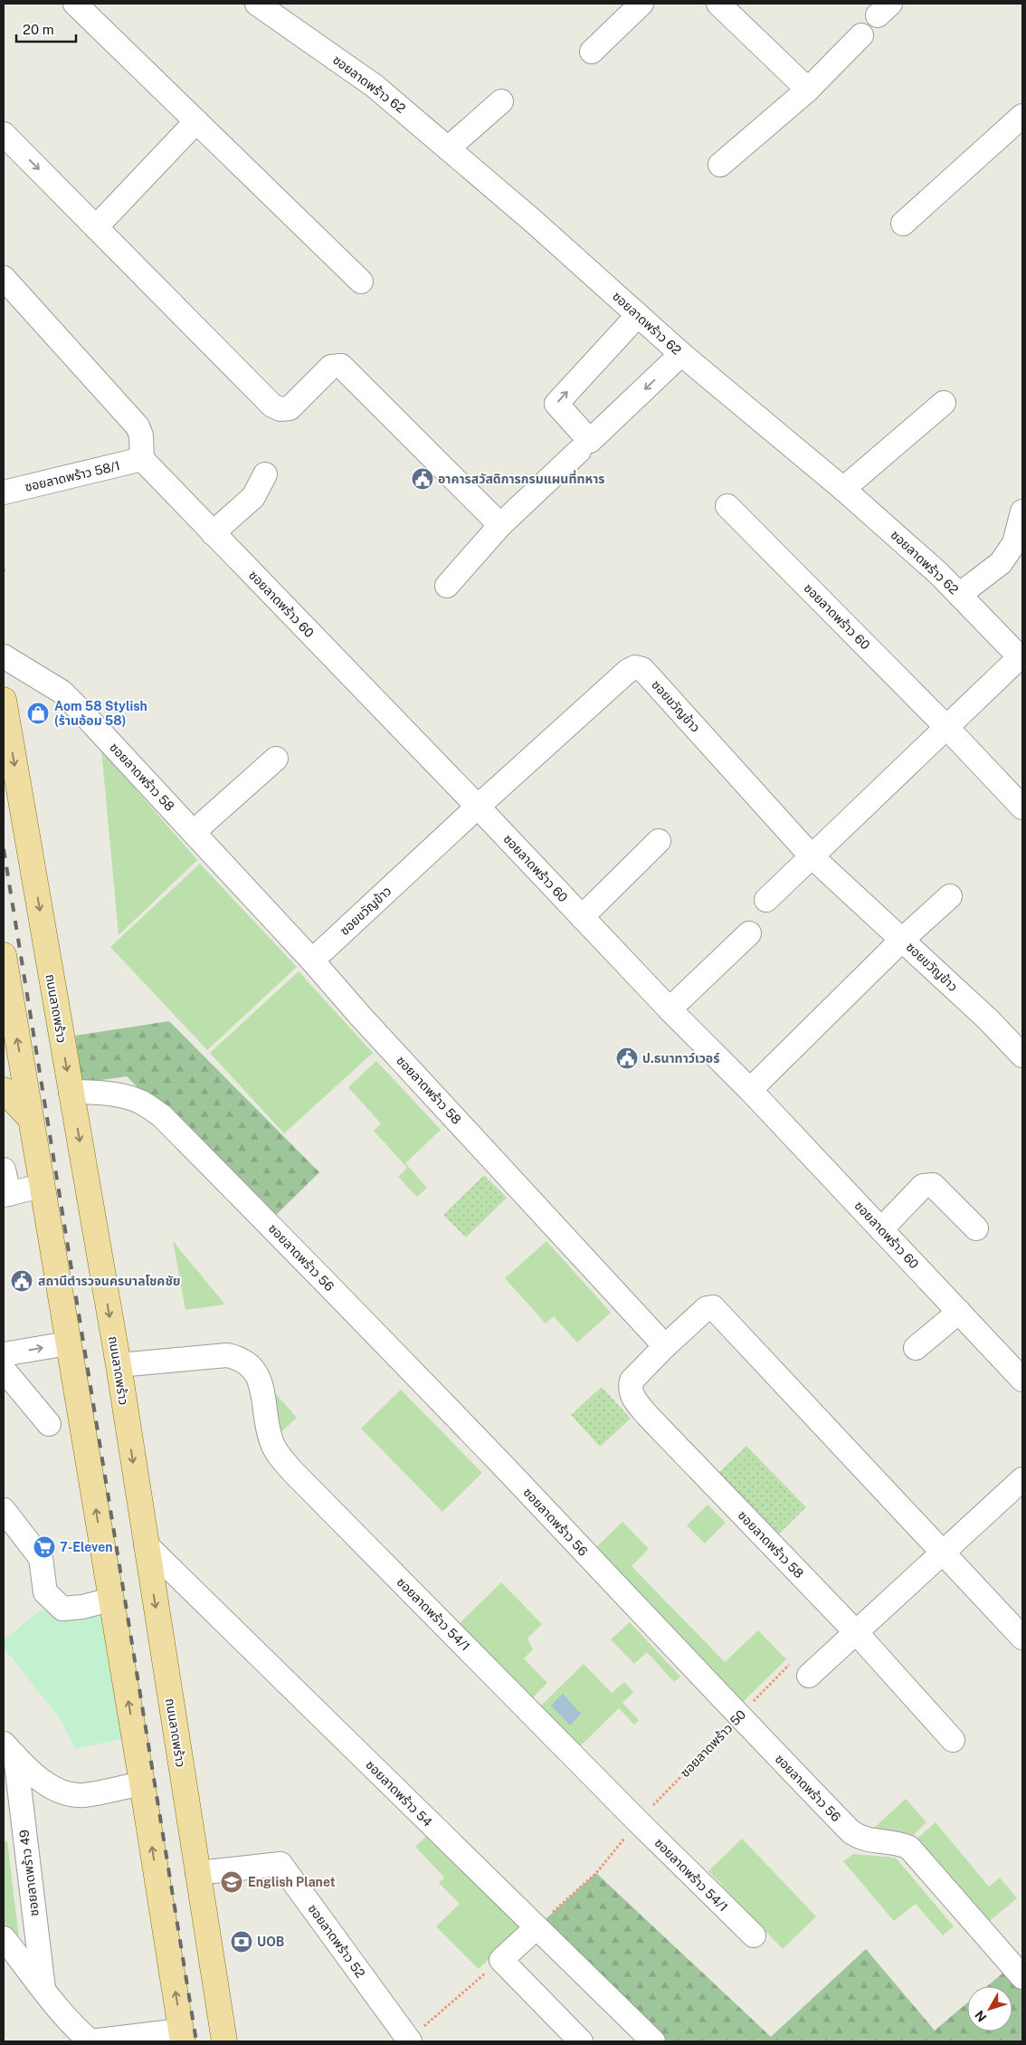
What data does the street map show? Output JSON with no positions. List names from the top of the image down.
{
  "streets": {
    "main road": ["ถนนลาดพร้าว"],
    "street": [
      "ซอยลาดพร้าว 62",
      "ซอยลาดพร้าว 58/1",
      "ซอยลาดพร้าว 60",
      "ซอยขวัญข้าว",
      "ซอยลาดพร้าว 58",
      "ซอยลาดพร้าว 56",
      "ซอยลาดพร้าว 54/1",
      "ซอยลาดพร้าว 54",
      "ซอยลาดพร้าว 49",
      "ซอยลาดพร้าว 52"
    ],
    "path": ["ซอยลาดพร้าว 50"]
  },
  "crossings": [
    ["ซอยลาดพร้าว 58/1", "ซอยลาดพร้าว 60"],
    ["ซอยลาดพร้าว 60", "ซอยขวัญข้าว"],
    ["ซอยขวัญข้าว", "ซอยลาดพร้าว 58"],
    ["ถนนลาดพร้าว", "ซอยลาดพร้าว 56"],
    ["ถนนลาดพร้าว", "ซอยลาดพร้าว 54/1"],
    ["ถนนลาดพร้าว", "ซอยลาดพร้าว 54"],
    ["ถนนลาดพร้าว", "ซอยลาดพร้าว 52"],
    ["ซอยลาดพร้าว 56", "ซอยลาดพร้าว 50"],
    ["ซอยลาดพร้าว 54/1", "ซอยลาดพร้าว 50"],
    ["ซอยลาดพร้าว 50", "ซอยลาดพร้าว 54"]
  ],
  "places": {
    "public building": ["อาคารสวัสดิการกรมแผนที่ทหาร", "ป.ธนาทาว์เวอร์", "สถานีตำรวจนครบาลโชคชัย"],
    "shop": ["Aom 58 Stylish (ร้านอ้อม 58)"],
    "supermarket": ["7-Eleven"],
    "school or university": ["English Planet"],
    "bank": ["UOB"]
  },
  "scale_bar": "20 m",
  "north": "bottom left"
}
